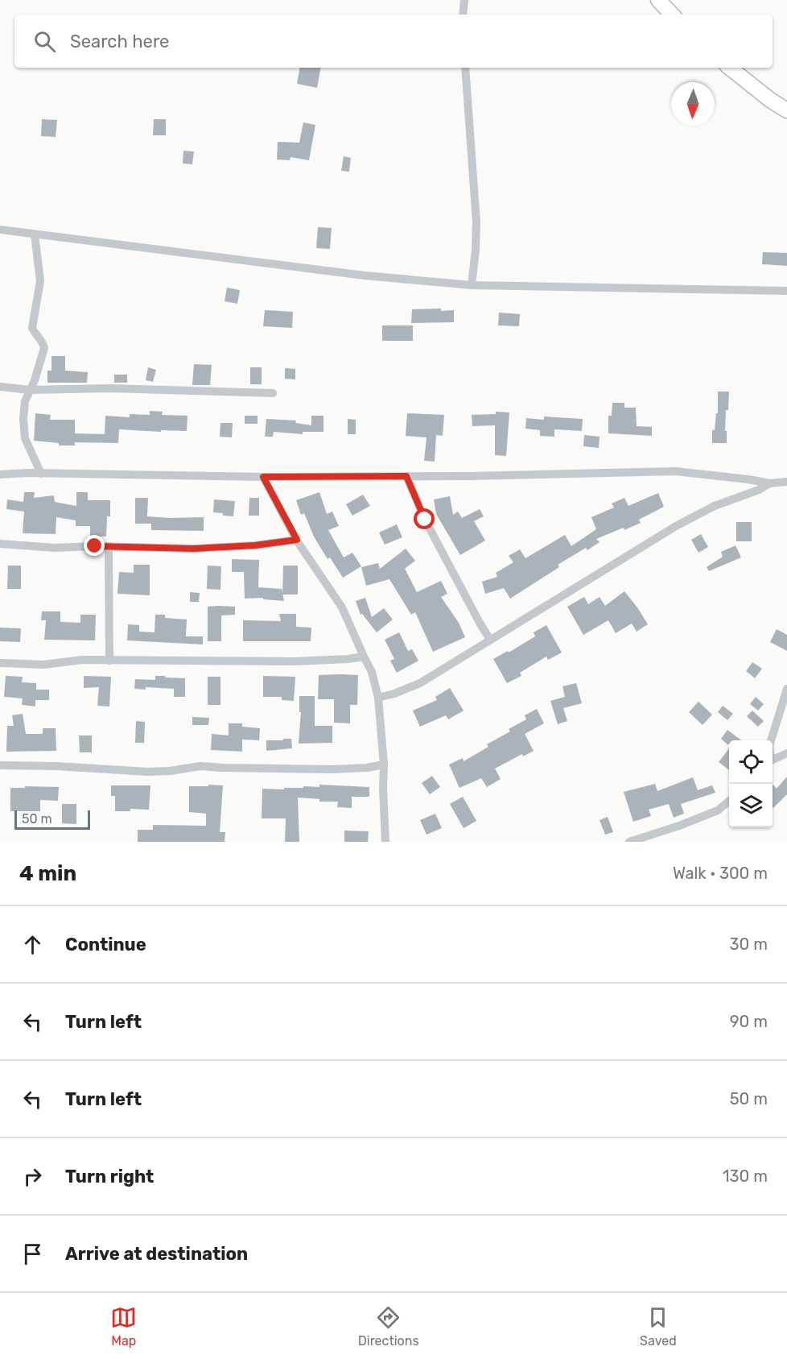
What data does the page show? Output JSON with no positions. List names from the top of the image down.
{
  "scale_bar": "50 m",
  "north": "bottom",
  "page": {
    "search": "Search here",
    "scale": "50 m",
    "heading": ["4 min", "Walk · 300 m"],
    "list": [
      ["Continue", "30 m"],
      ["Turn left", "90 m"],
      ["Turn left", "50 m"],
      ["Turn right", "130 m"],
      "Arrive at destination"
    ],
    "nav": ["Map", "Directions", "Saved"]
  }
}
